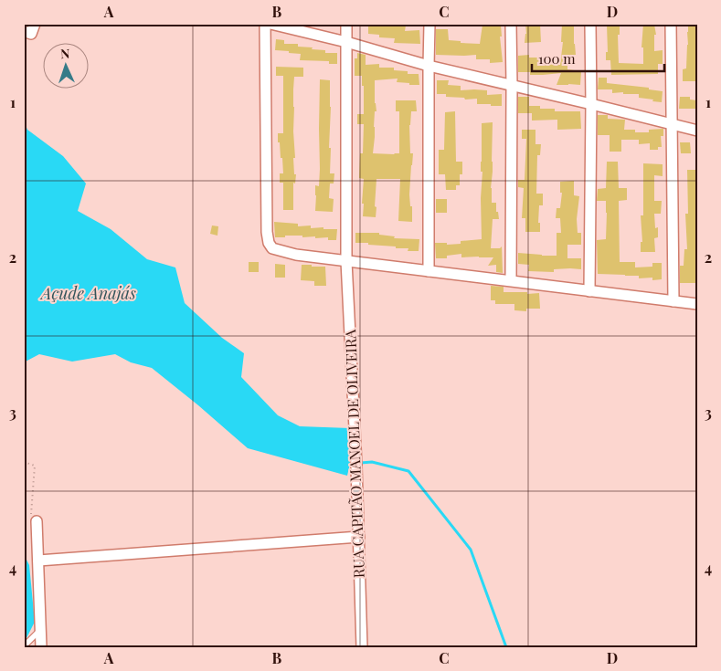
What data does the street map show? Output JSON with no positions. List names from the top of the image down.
{
  "streets": {
    "street": ["RUA CAPITÃO MANOEL DE OLIVEIRA"]
  },
  "water": ["Açude Anajás"],
  "scale_bar": "100 m",
  "north": "top",
  "grid": {
    "columns": [
      "A",
      "B",
      "C",
      "D"
    ],
    "rows": [
      "1",
      "2",
      "3",
      "4"
    ]
  }
}
